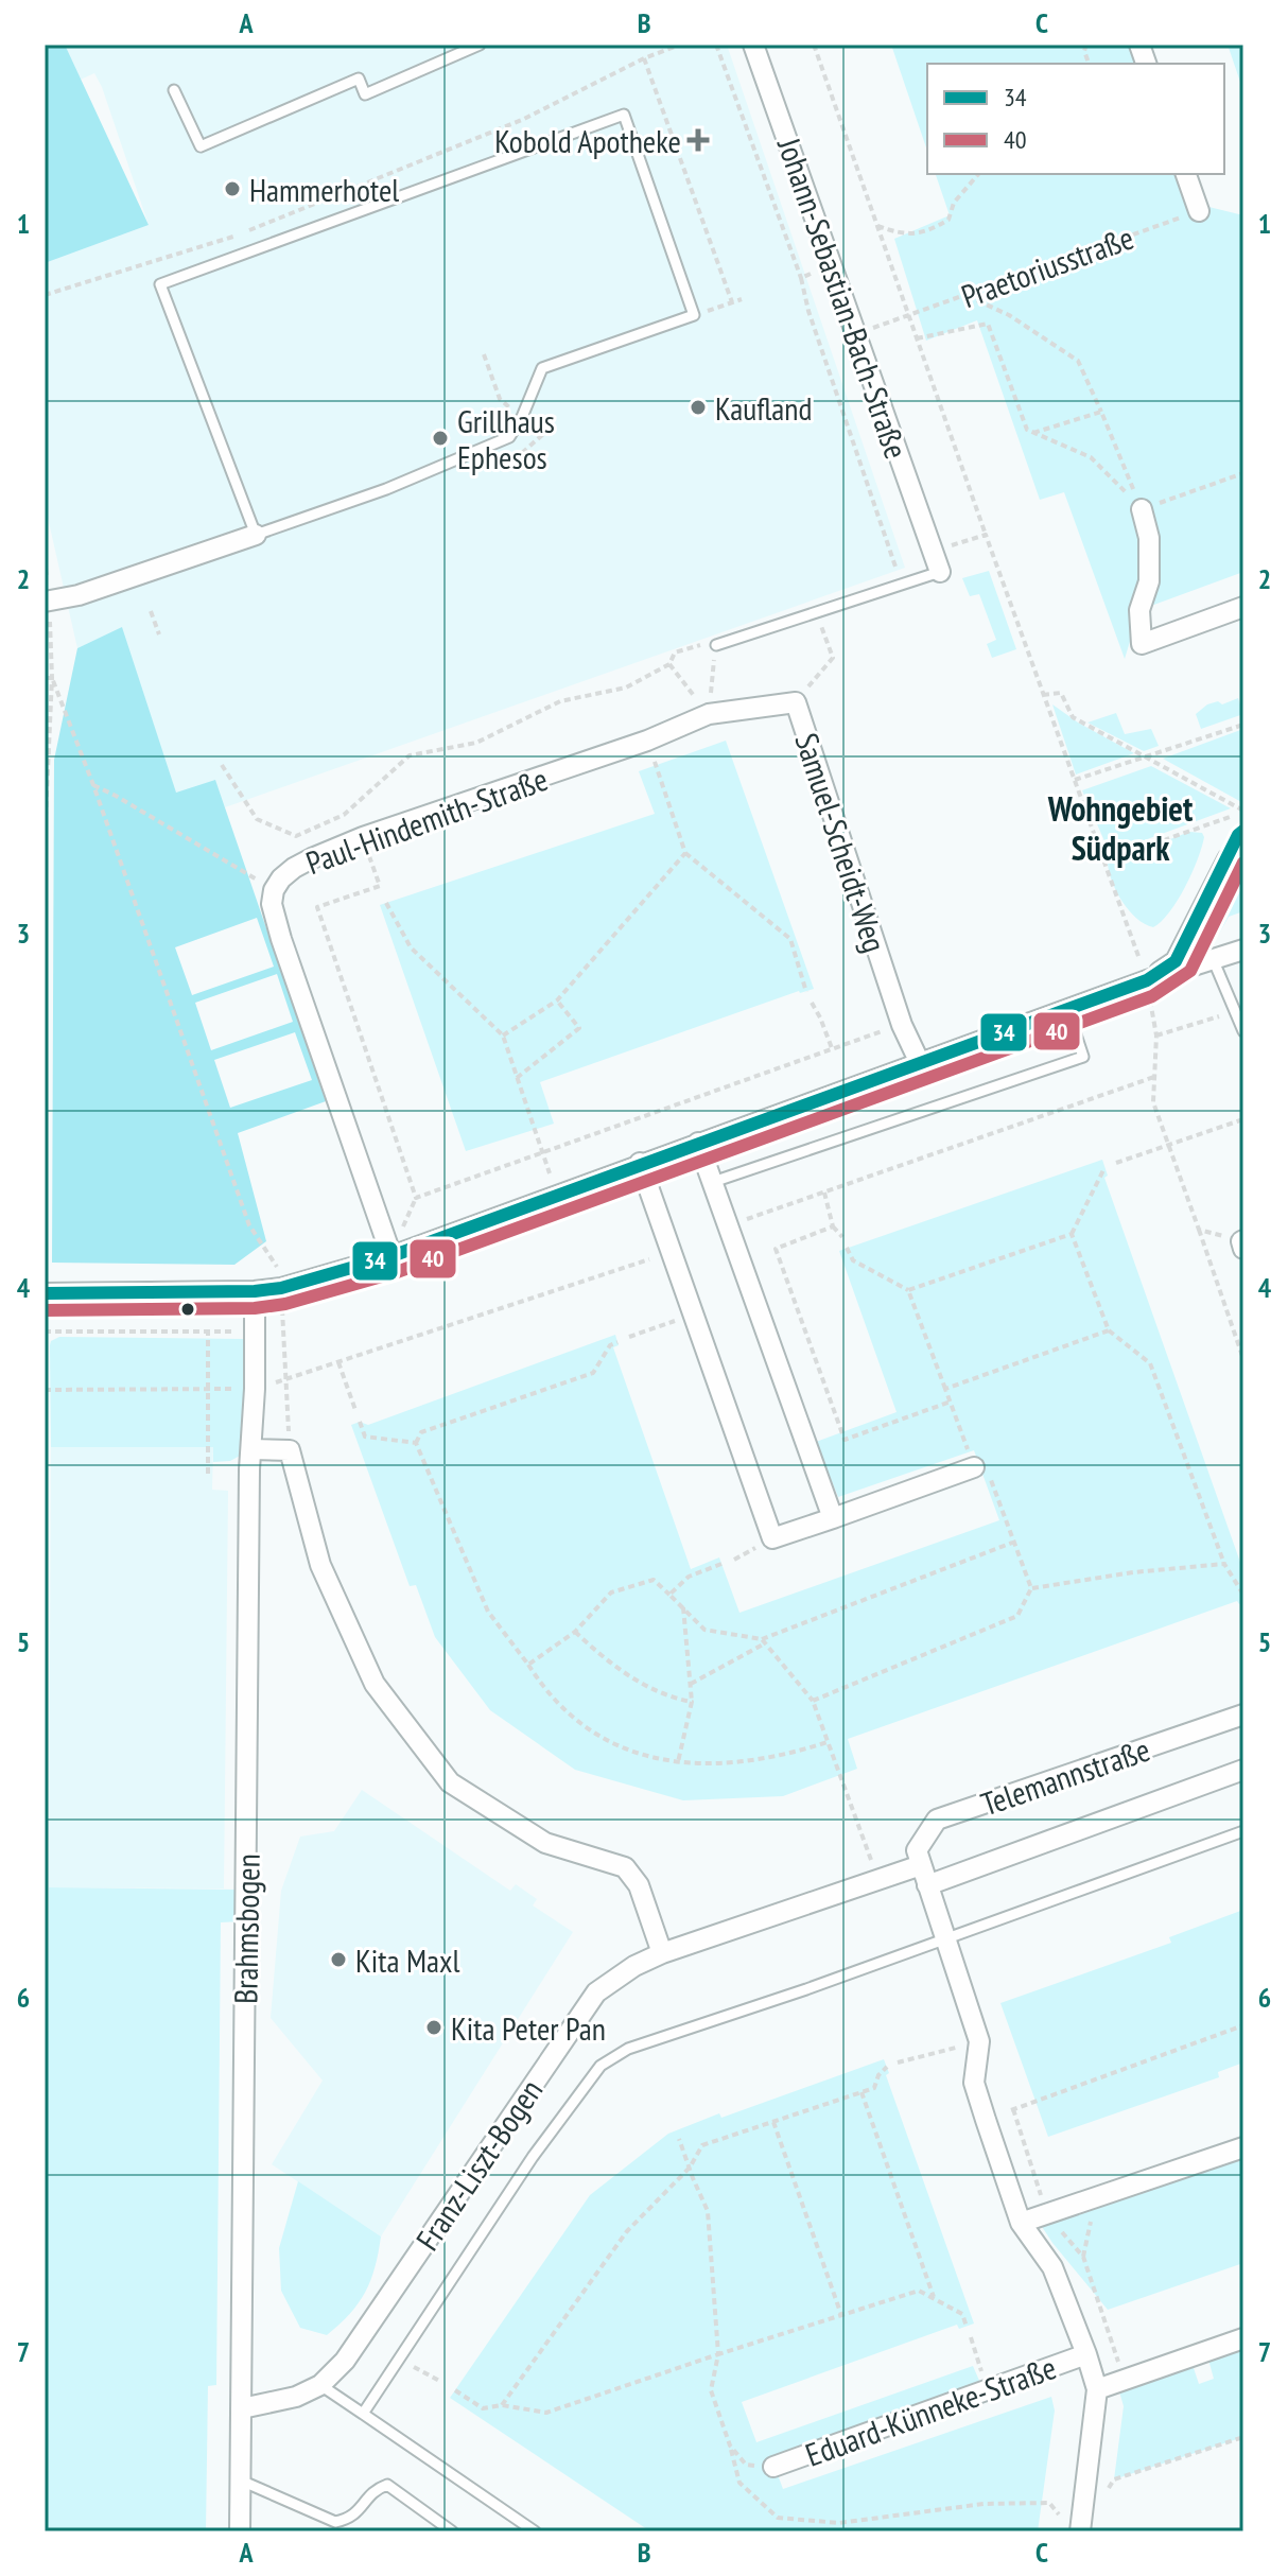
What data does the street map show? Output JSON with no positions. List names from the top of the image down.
{
  "streets": {
    "street": [
      "Johann-Sebastian-Bach-Straße",
      "Paul-Hindemith-Straße",
      "Samuel-Scheidt-Weg",
      "Telemannstraße",
      "Brahmsbogen",
      "Franz-Liszt-Bogen",
      "Eduard-Künneke-Straße"
    ],
    "path": ["Praetoriusstraße"]
  },
  "crossings": [
    ["Praetoriusstraße", "Johann-Sebastian-Bach-Straße"],
    ["Paul-Hindemith-Straße", "Samuel-Scheidt-Weg"],
    ["Telemannstraße", "Franz-Liszt-Bogen"],
    ["Telemannstraße", "Eduard-Künneke-Straße"],
    ["Brahmsbogen", "Franz-Liszt-Bogen"],
    ["Franz-Liszt-Bogen", "Eduard-Künneke-Straße"]
  ],
  "districts": ["Wohngebiet Südpark"],
  "places": {
    "health": ["Kobold Apotheke"],
    "other": [
      "Hammerhotel",
      "Kaufland",
      "Grillhaus Ephesos",
      "Kita Maxl",
      "Kita Peter Pan"
    ]
  },
  "lines": ["transit line 34", "transit line 40"],
  "legend": ["34", "40"],
  "grid": {
    "columns": ["A", "B", "C"],
    "rows": [
      "1",
      "2",
      "3",
      "4",
      "5",
      "6",
      "7"
    ]
  }
}
